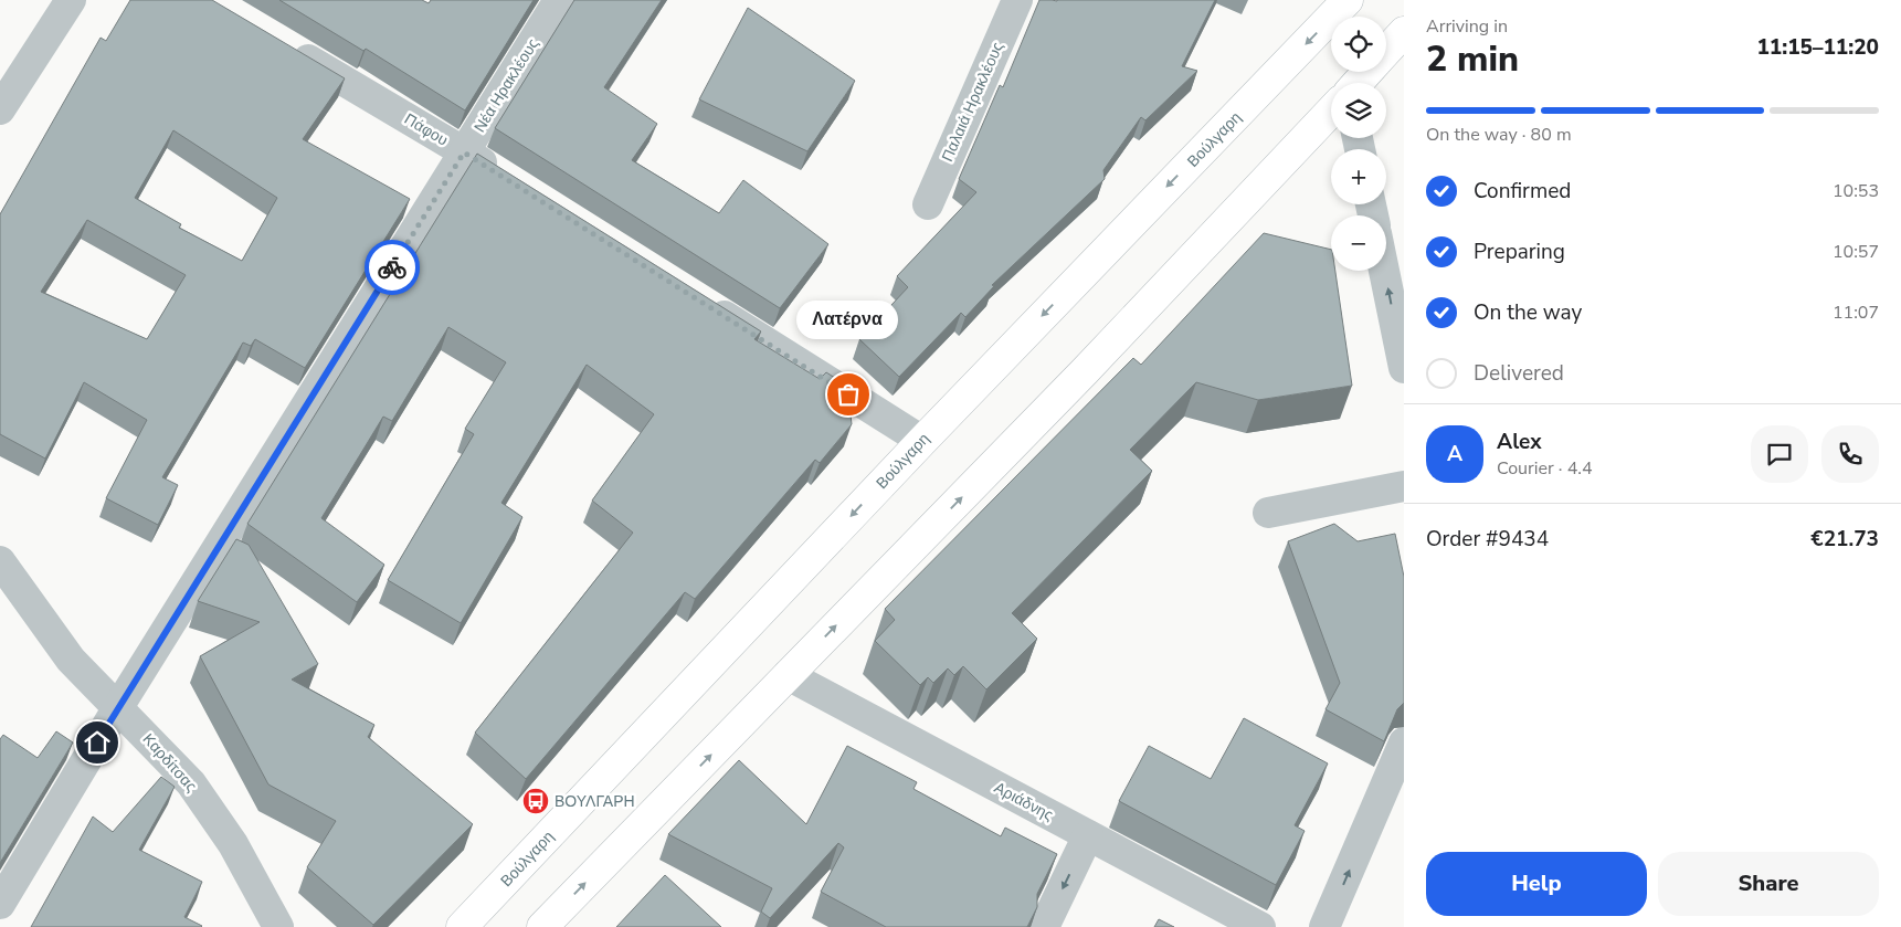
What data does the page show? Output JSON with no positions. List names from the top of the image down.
{
  "streets": {
    "main road": ["Βούλγαρη"],
    "street": [
      "Νέα Ηρακλέους",
      "Παλαιά Ηρακλέους",
      "Πάφου",
      "Καρδίτσας",
      "Αριάδνης"
    ]
  },
  "crossings": [
    ["Νέα Ηρακλέους", "Πάφου"],
    ["Νέα Ηρακλέους", "Καρδίτσας"]
  ],
  "places": {
    "other": ["Λατέρνα"],
    "bus stop": ["ΒΟΥΛΓΑΡΗ"]
  },
  "page": {
    "heading": ["2 min", "Arriving in", "11:15–11:20"],
    "panel": [
      "Alex",
      "Courier · 4.4",
      "Order #9434",
      "€21.73"
    ],
    "map_buttons": ["+", "−"],
    "bar": "On the way · 80 m",
    "list": [
      ["Confirmed", "10:53"],
      ["Preparing", "10:57"],
      ["On the way", "11:07"],
      "Delivered"
    ],
    "bubble": "Λατέρνα",
    "round": "A",
    "buttons": ["Help", "Share"]
  }
}
